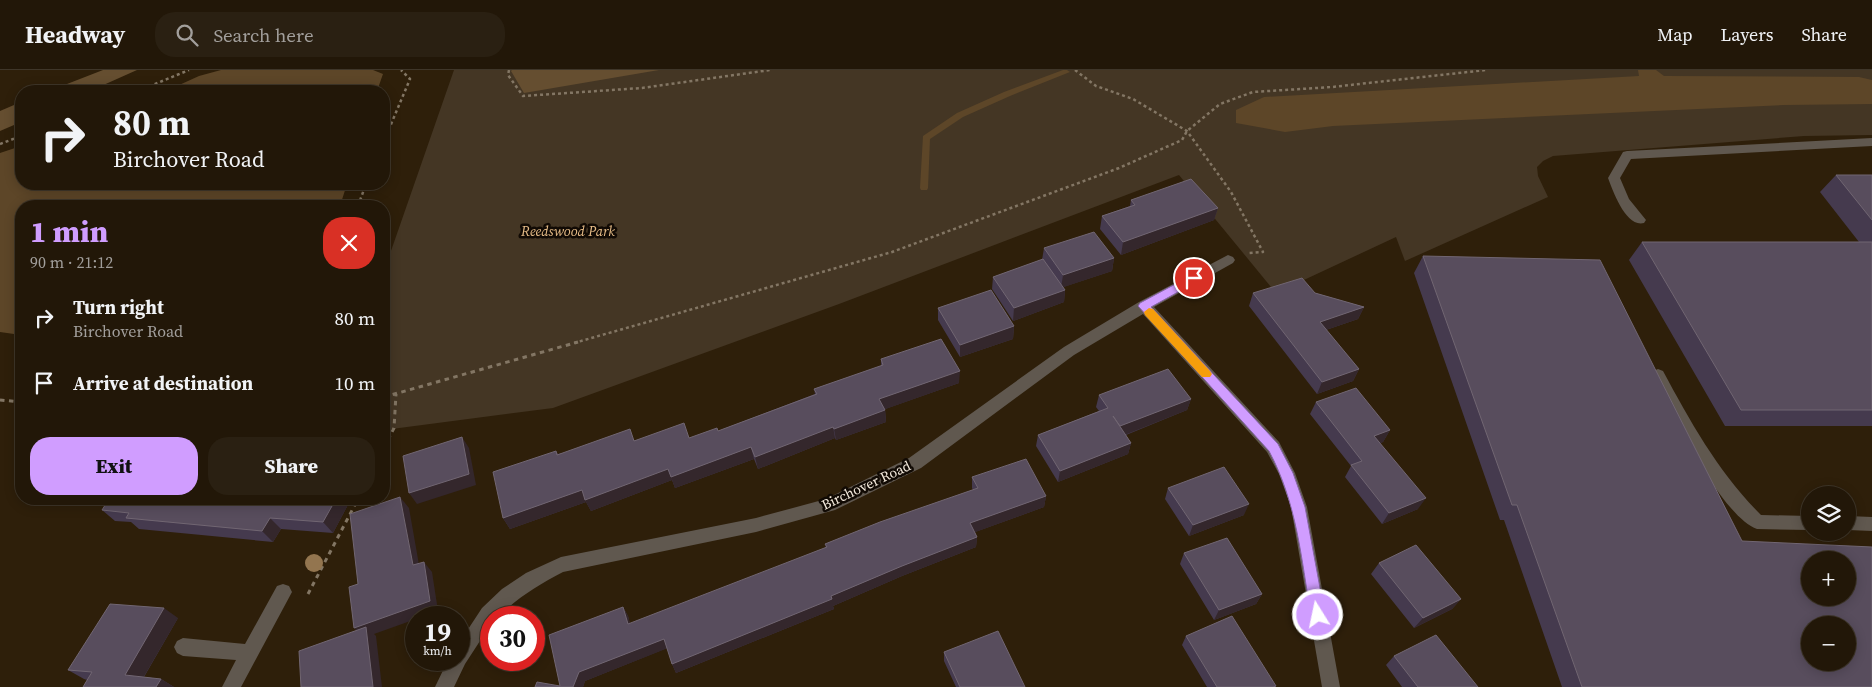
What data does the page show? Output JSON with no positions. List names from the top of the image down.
{
  "streets": {
    "street": ["Birchover Road"]
  },
  "parks": ["Reedswood Park"],
  "page": {
    "header": "Headway",
    "search": "Search here",
    "nav": ["Map", "Layers", "Share"],
    "turn": ["80 m", "Birchover Road"],
    "heading": ["1 min", "90 m · 21:12"],
    "list": [
      {
        "name": "Turn right",
        "note": "Birchover Road",
        "value": "80 m"
      },
      {
        "name": "Arrive at destination",
        "value": "10 m"
      }
    ],
    "buttons": ["Exit", "Share"],
    "map_buttons": ["+", "−"],
    "speed": "19 km/h",
    "limit": "30"
  }
}
